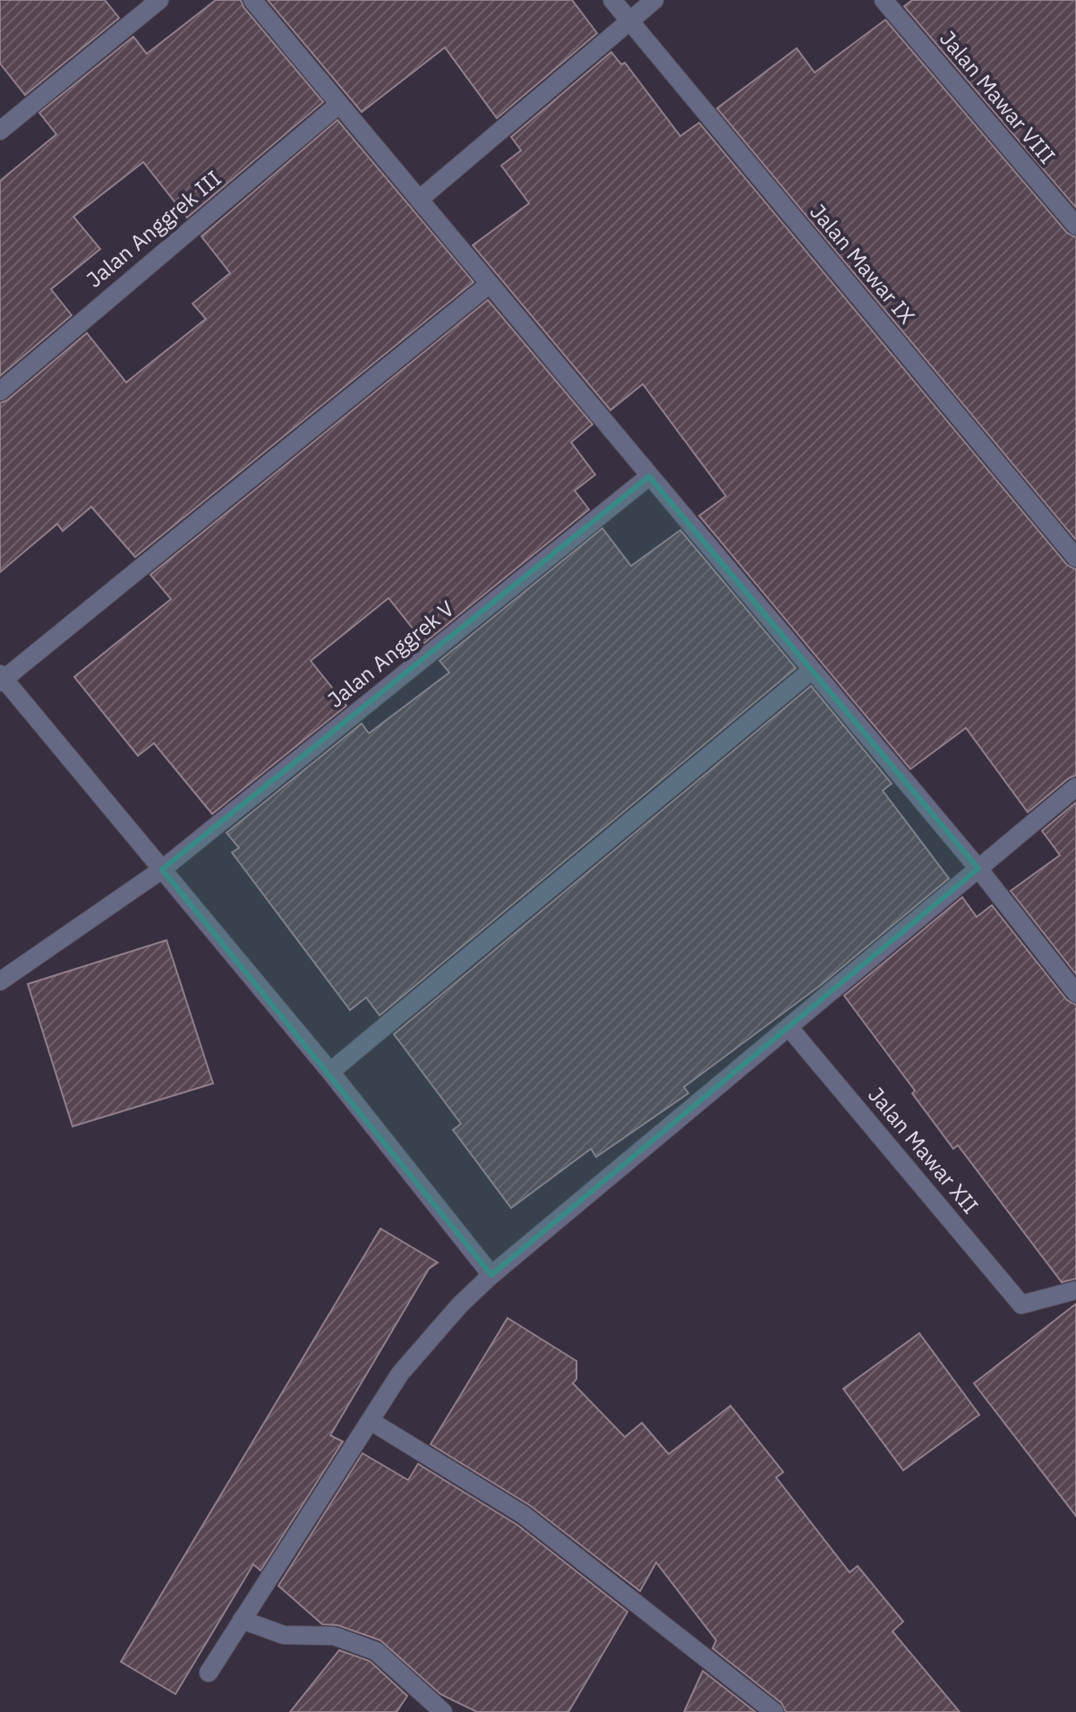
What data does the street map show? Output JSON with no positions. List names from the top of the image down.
{
  "streets": {
    "street": [
      "Jalan Mawar VIII",
      "Jalan Anggrek III",
      "Jalan Mawar IX",
      "Jalan Anggrek V",
      "Jalan Mawar XII"
    ]
  }
}
